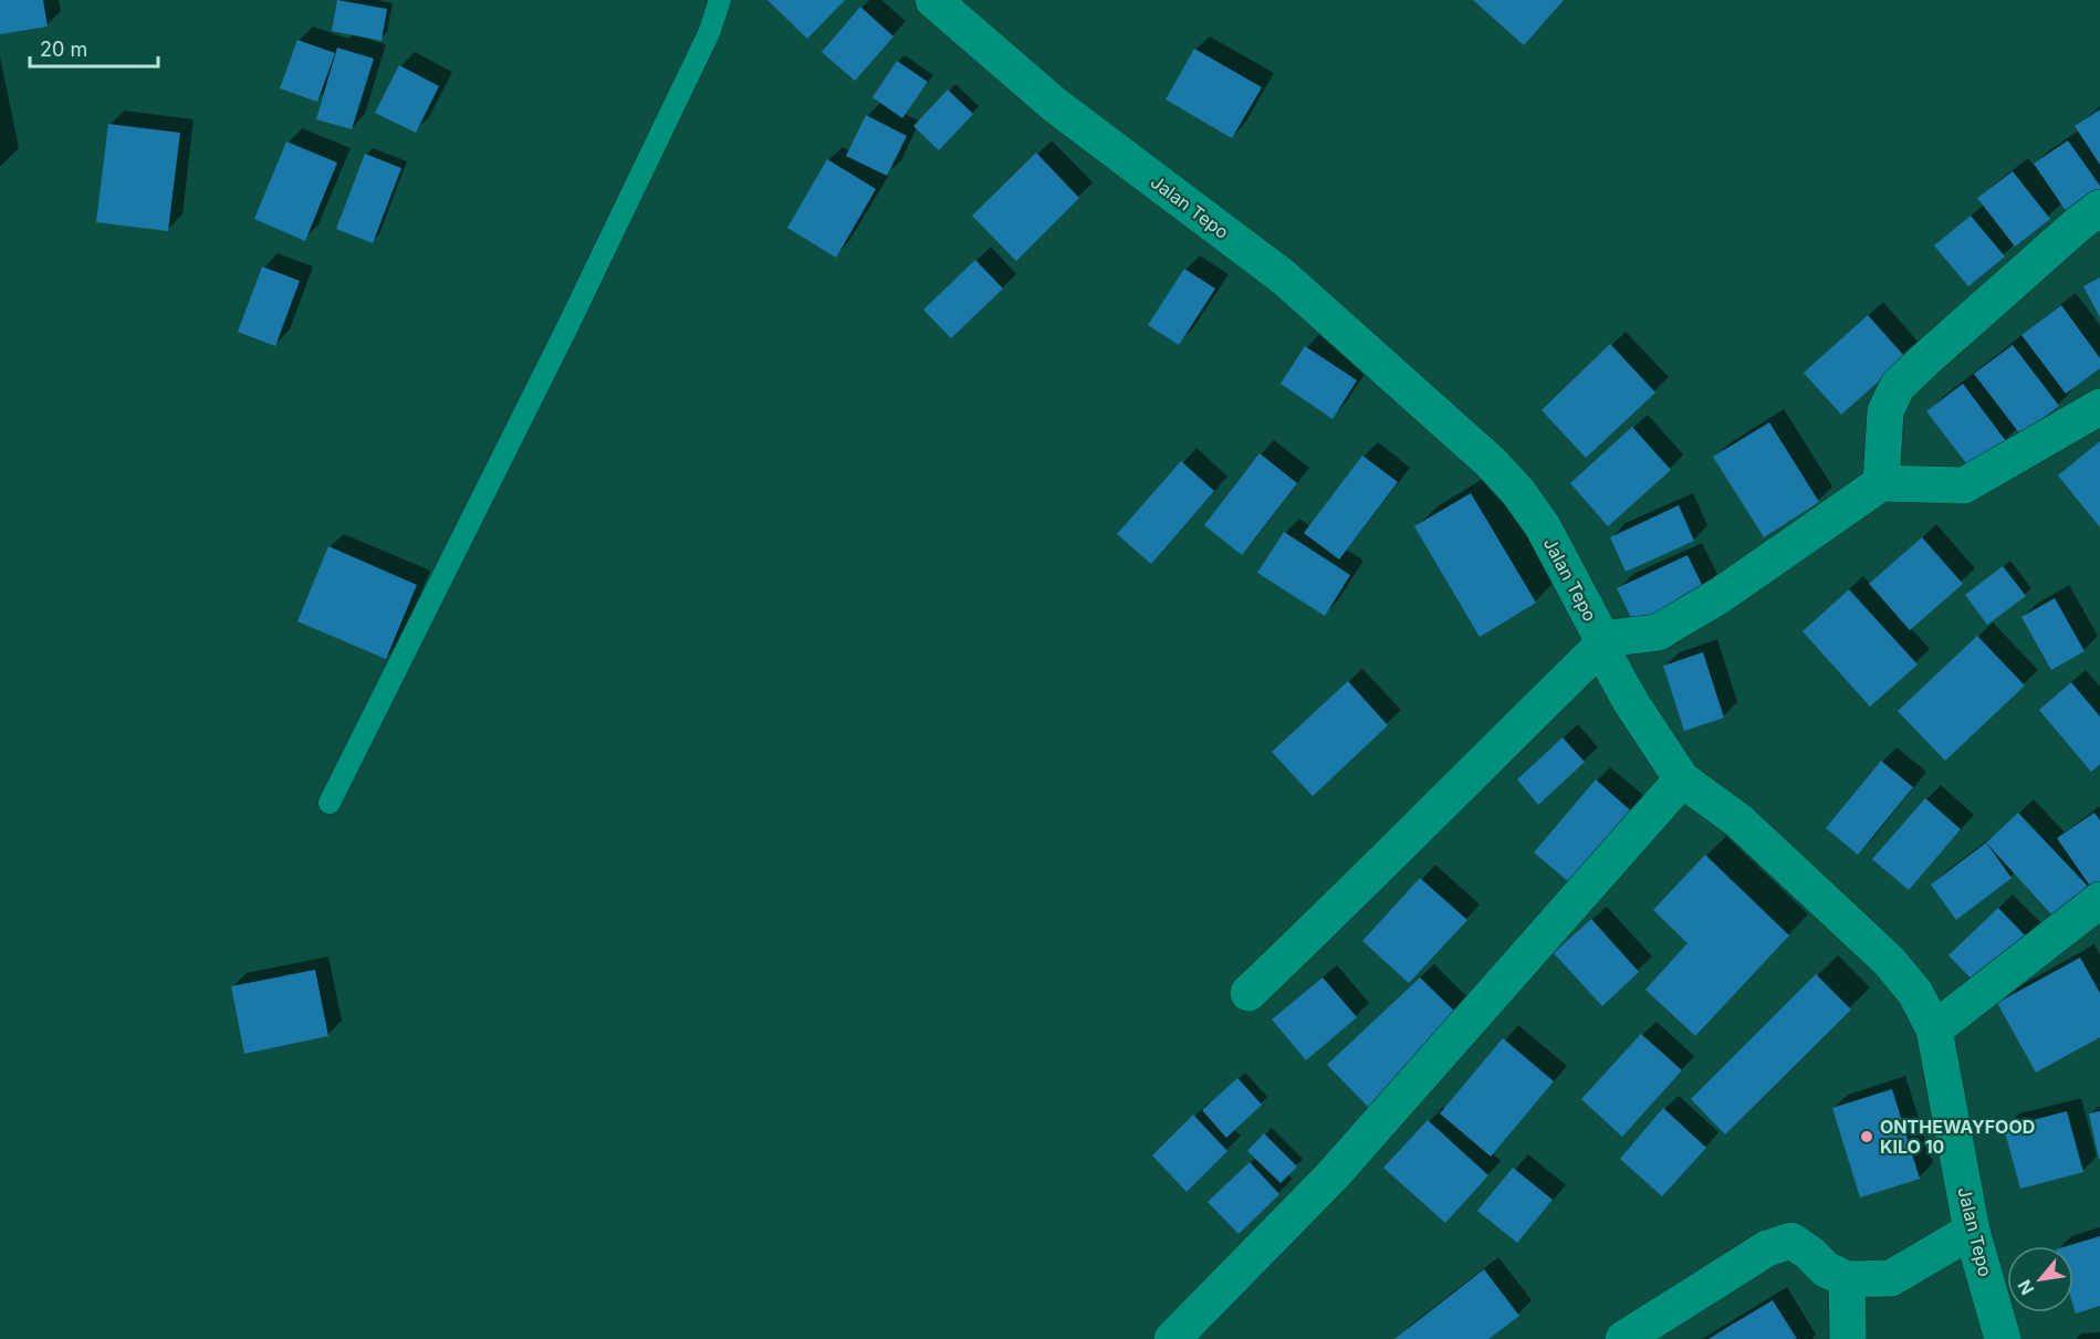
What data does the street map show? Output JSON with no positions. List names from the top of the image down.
{
  "streets": {
    "street": ["Jalan Tepo"]
  },
  "places": ["ONTHEWAYFOOD KILO 10"],
  "scale_bar": "20 m",
  "north": "bottom left"
}
